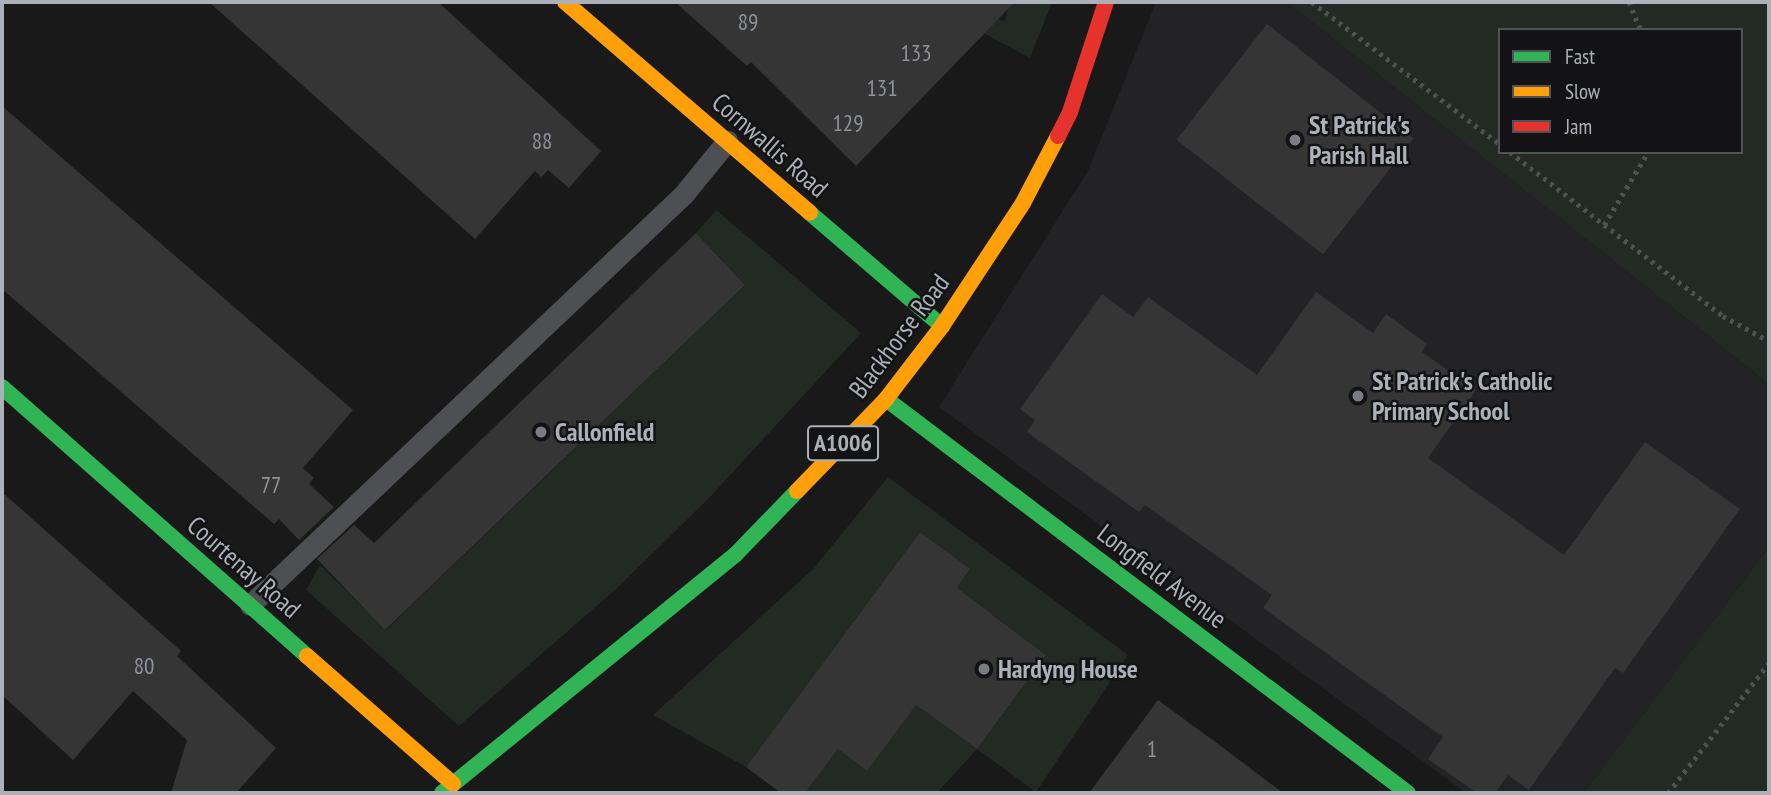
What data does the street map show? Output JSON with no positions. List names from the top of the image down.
{
  "streets": {
    "street": [
      "Cornwallis Road",
      "Blackhorse Road",
      "A1006",
      "Courtenay Road",
      "Longfield Avenue"
    ]
  },
  "crossings": [
    ["Cornwallis Road", "Blackhorse Road"],
    ["Blackhorse Road", "Courtenay Road"],
    ["Blackhorse Road", "Longfield Avenue"]
  ],
  "places": [
    "St Patrick's Parish Hall",
    "St Patrick's Catholic Primary School",
    "Callonfield",
    "Hardyng House"
  ],
  "house_numbers": [
    "89",
    "133",
    "131",
    "129",
    "88",
    "77",
    "80",
    "1"
  ],
  "legend": ["Fast", "Slow", "Jam"]
}
